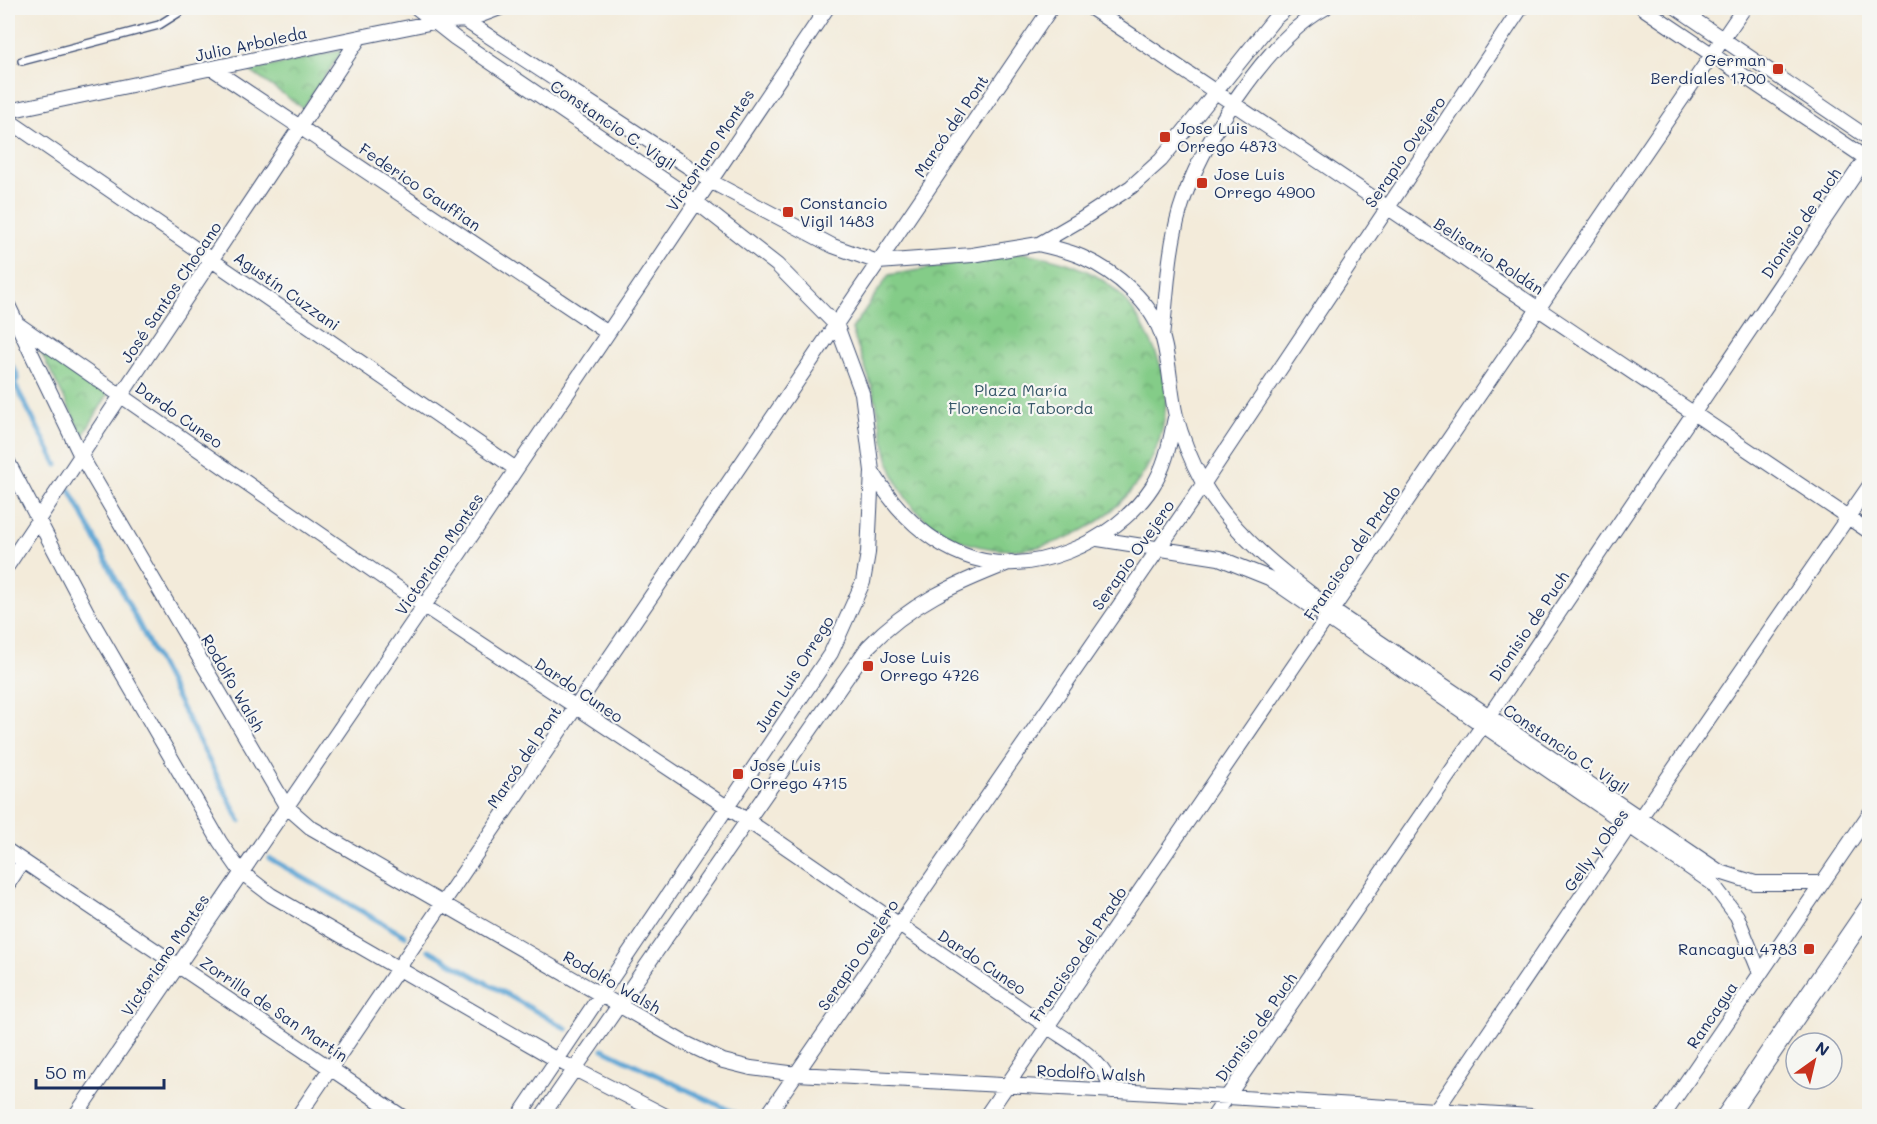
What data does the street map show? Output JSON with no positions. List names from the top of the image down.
{
  "streets": {
    "street": [
      "Julio Arboleda",
      "Constancio C. Vigil",
      "Marcó del Pont",
      "Victoriano Montes",
      "Serapio Ovejero",
      "Federico Gauffian",
      "Dionisio de Puch",
      "Belisario Roldán",
      "Agustín Cuzzani",
      "José Santos Chocano",
      "Dardo Cuneo",
      "Francisco del Prado",
      "Juan Luis Orrego",
      "Rodolfo Walsh",
      "Gelly y Obes",
      "Zorrilla de San Martín",
      "Rancagua"
    ]
  },
  "crossings": [
    ["Julio Arboleda", "Constancio C. Vigil"],
    ["Julio Arboleda", "Federico Gauffian"],
    ["Julio Arboleda", "José Santos Chocano"],
    ["Constancio C. Vigil", "Marcó del Pont"],
    ["Constancio C. Vigil", "Victoriano Montes"],
    ["Constancio C. Vigil", "Serapio Ovejero"],
    ["Constancio C. Vigil", "Dionisio de Puch"],
    ["Constancio C. Vigil", "Francisco del Prado"],
    ["Constancio C. Vigil", "Juan Luis Orrego"],
    ["Constancio C. Vigil", "Gelly y Obes"],
    ["Constancio C. Vigil", "Rancagua"],
    ["Marcó del Pont", "Dardo Cuneo"],
    ["Marcó del Pont", "Juan Luis Orrego"],
    ["Marcó del Pont", "Rodolfo Walsh"],
    ["Marcó del Pont", "Zorrilla de San Martín"],
    ["Victoriano Montes", "Federico Gauffian"],
    ["Victoriano Montes", "Agustín Cuzzani"],
    ["Victoriano Montes", "Dardo Cuneo"],
    ["Victoriano Montes", "Rodolfo Walsh"],
    ["Victoriano Montes", "Zorrilla de San Martín"],
    ["Serapio Ovejero", "Belisario Roldán"],
    ["Serapio Ovejero", "Dardo Cuneo"],
    ["Serapio Ovejero", "Rodolfo Walsh"],
    ["Federico Gauffian", "José Santos Chocano"],
    ["Dionisio de Puch", "Belisario Roldán"],
    ["Dionisio de Puch", "Rodolfo Walsh"],
    ["Belisario Roldán", "Francisco del Prado"],
    ["Belisario Roldán", "Gelly y Obes"],
    ["Agustín Cuzzani", "José Santos Chocano"],
    ["José Santos Chocano", "Dardo Cuneo"],
    ["José Santos Chocano", "Rodolfo Walsh"],
    ["Dardo Cuneo", "Francisco del Prado"],
    ["Dardo Cuneo", "Juan Luis Orrego"],
    ["Dardo Cuneo", "Rodolfo Walsh"],
    ["Francisco del Prado", "Rodolfo Walsh"],
    ["Juan Luis Orrego", "Rodolfo Walsh"],
    ["Rodolfo Walsh", "Gelly y Obes"]
  ],
  "parks": ["Plaza María Florencia Taborda"],
  "places": {
    "transit": [
      "German Berdiales 1700",
      "Jose Luis Orrego 4873",
      "Jose Luis Orrego 4900",
      "Constancio Vigil 1483",
      "Jose Luis Orrego 4726",
      "Jose Luis Orrego 4715",
      "Rancagua 4783"
    ]
  },
  "scale_bar": "50 m",
  "north": "top right"
}
